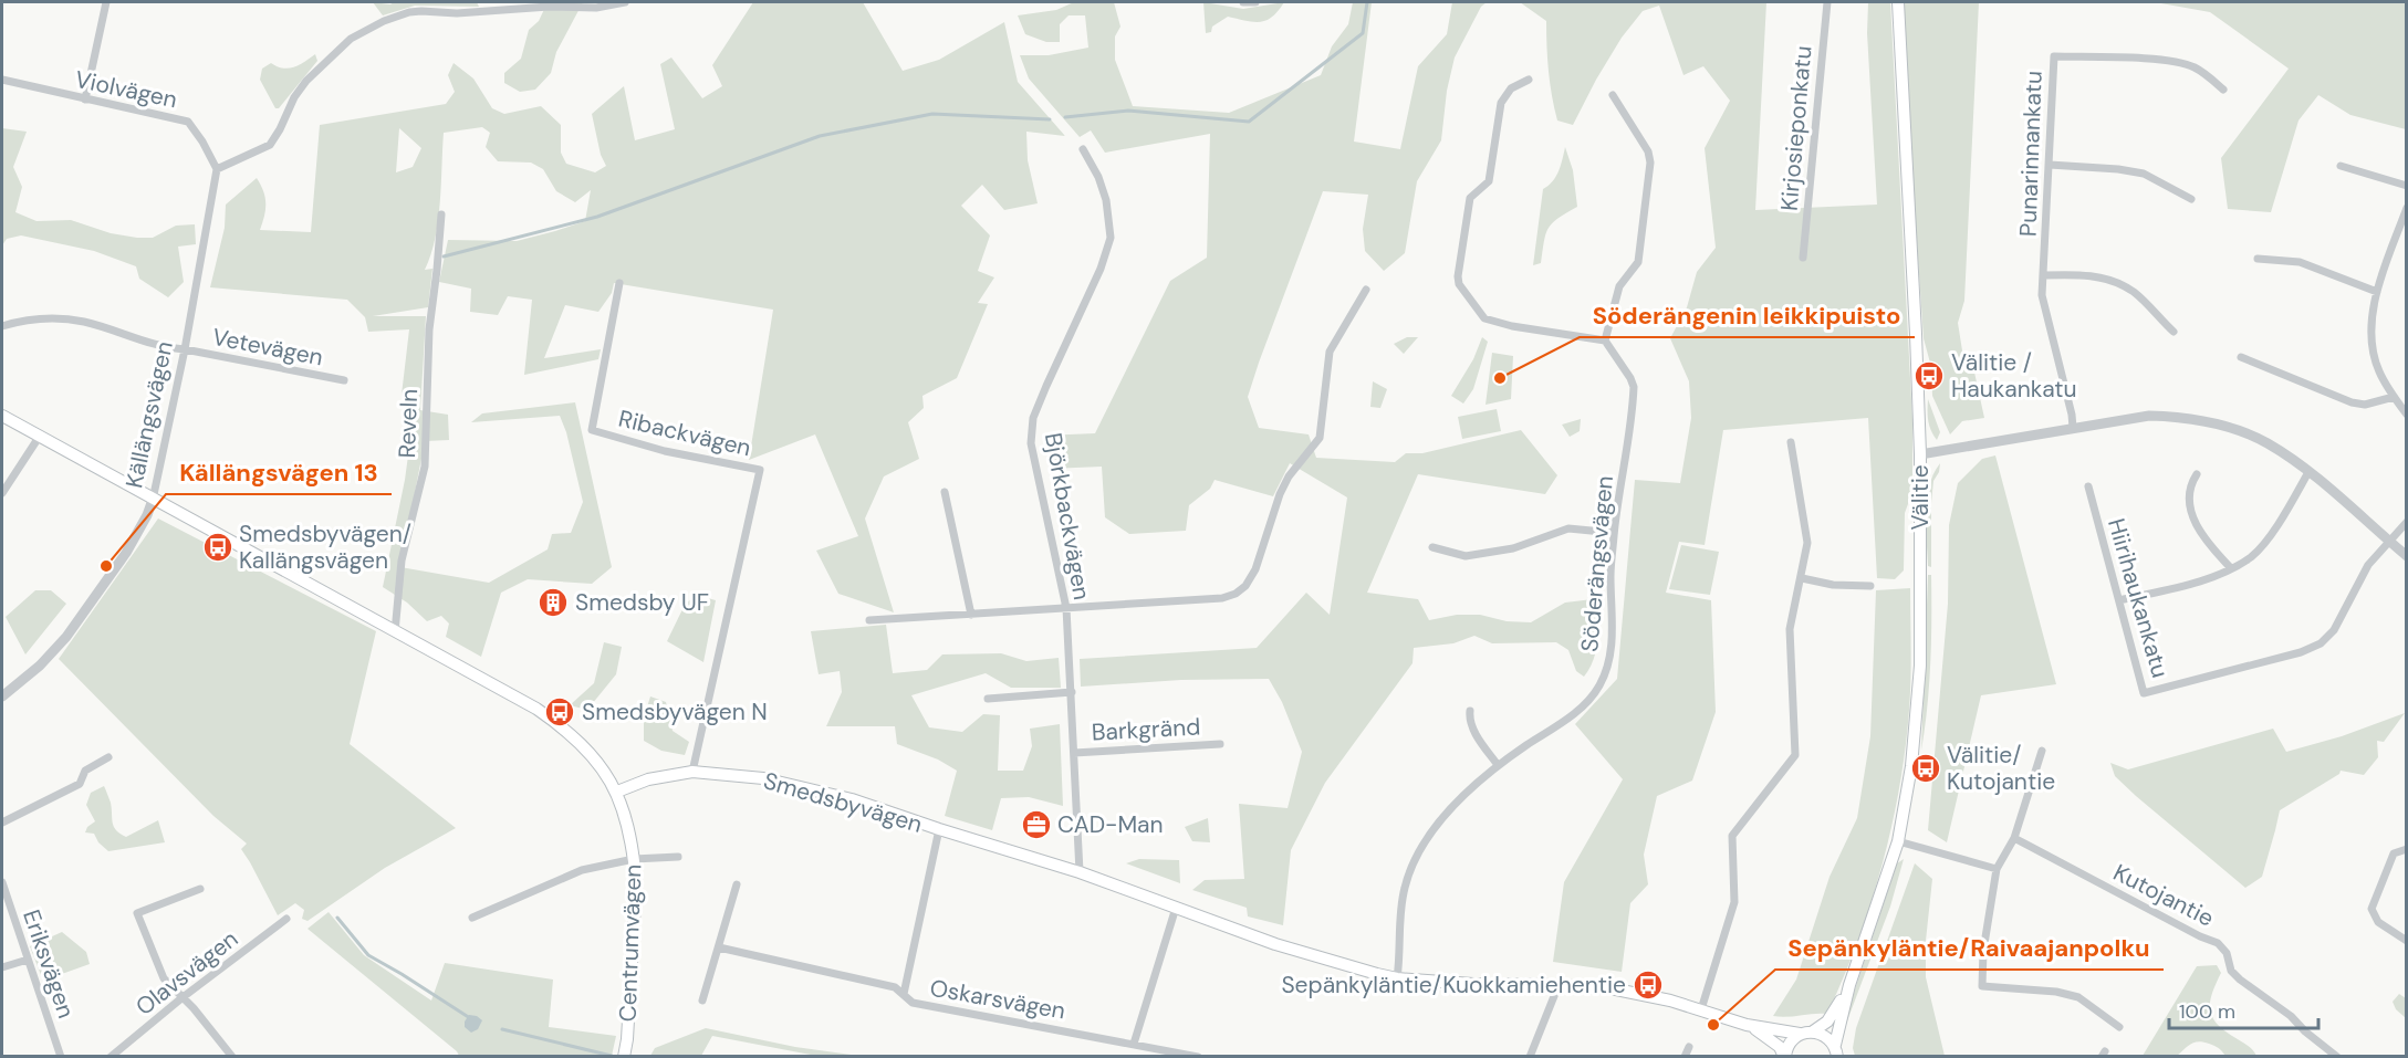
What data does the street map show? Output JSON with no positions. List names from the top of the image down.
{
  "streets": {
    "main road": ["Välitie", "Smedsbyvägen", "Centrumvägen"],
    "street": [
      "Violvägen",
      "Kirjosieponkatu",
      "Punarinnankatu",
      "Vetevägen",
      "Källängsvägen",
      "Reveln",
      "Ribackvägen",
      "Björkbackvägen",
      "Söderängsvägen",
      "Hiirihaukankatu",
      "Barkgränd",
      "Kutojantie",
      "Eriksvägen",
      "Olavsvägen",
      "Oskarsvägen"
    ]
  },
  "crossings": [
    ["Violvägen", "Källängsvägen"],
    ["Vetevägen", "Källängsvägen"],
    ["Ribackvägen", "Smedsbyvägen"],
    ["Björkbackvägen", "Barkgränd"],
    ["Björkbackvägen", "Smedsbyvägen"],
    ["Söderängsvägen", "Smedsbyvägen"],
    ["Smedsbyvägen", "Centrumvägen"]
  ],
  "places": {
    "bus stop": [
      "Välitie / Haukankatu",
      "Smedsbyvägen/ Kallängsvägen",
      "Smedsbyvägen N",
      "Välitie/ Kutojantie",
      "Sepänkyläntie/Kuokkamiehentie"
    ],
    "other": ["Söderängenin leikkipuisto", "Källängsvägen 13", "Sepänkyläntie/Raivaajanpolku"],
    "building": ["Smedsby UF"],
    "office": ["CAD-Man"]
  },
  "scale_bar": "100 m"
}
